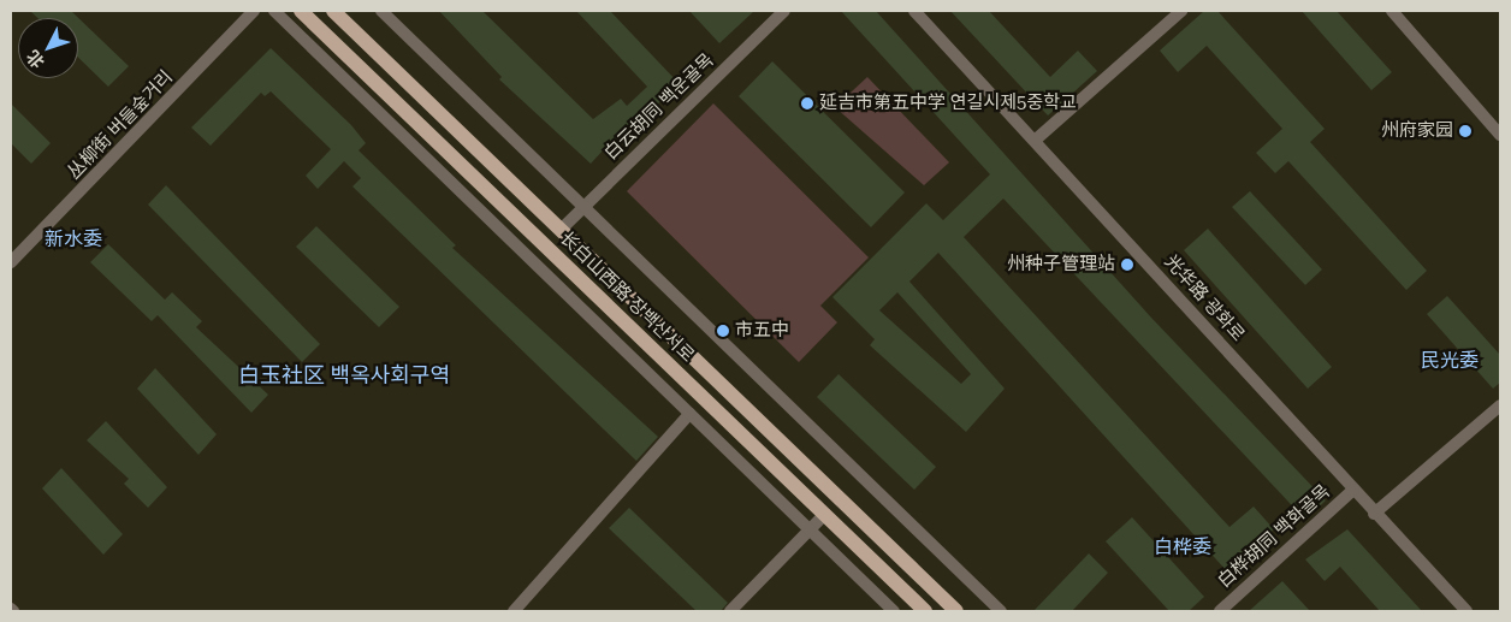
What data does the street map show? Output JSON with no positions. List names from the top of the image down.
{
  "streets": {
    "main road": ["长白山西路 장백산서로"],
    "street": [
      "白云胡同 백운골목",
      "丛柳街 버들숲거리",
      "光华路 광화로",
      "白桦胡同 백화골목"
    ]
  },
  "crossings": [
    ["白云胡同 백운골목", "长白山西路 장백산서로"],
    ["光华路 광화로", "白桦胡同 백화골목"]
  ],
  "districts": [
    "新水委",
    "民光委",
    "白玉社区 백옥사회구역",
    "白桦委"
  ],
  "places": [
    "延吉市第五中学 연길시제5중학교",
    "州府家园",
    "州种子管理站",
    "市五中"
  ],
  "north": "bottom left"
}
